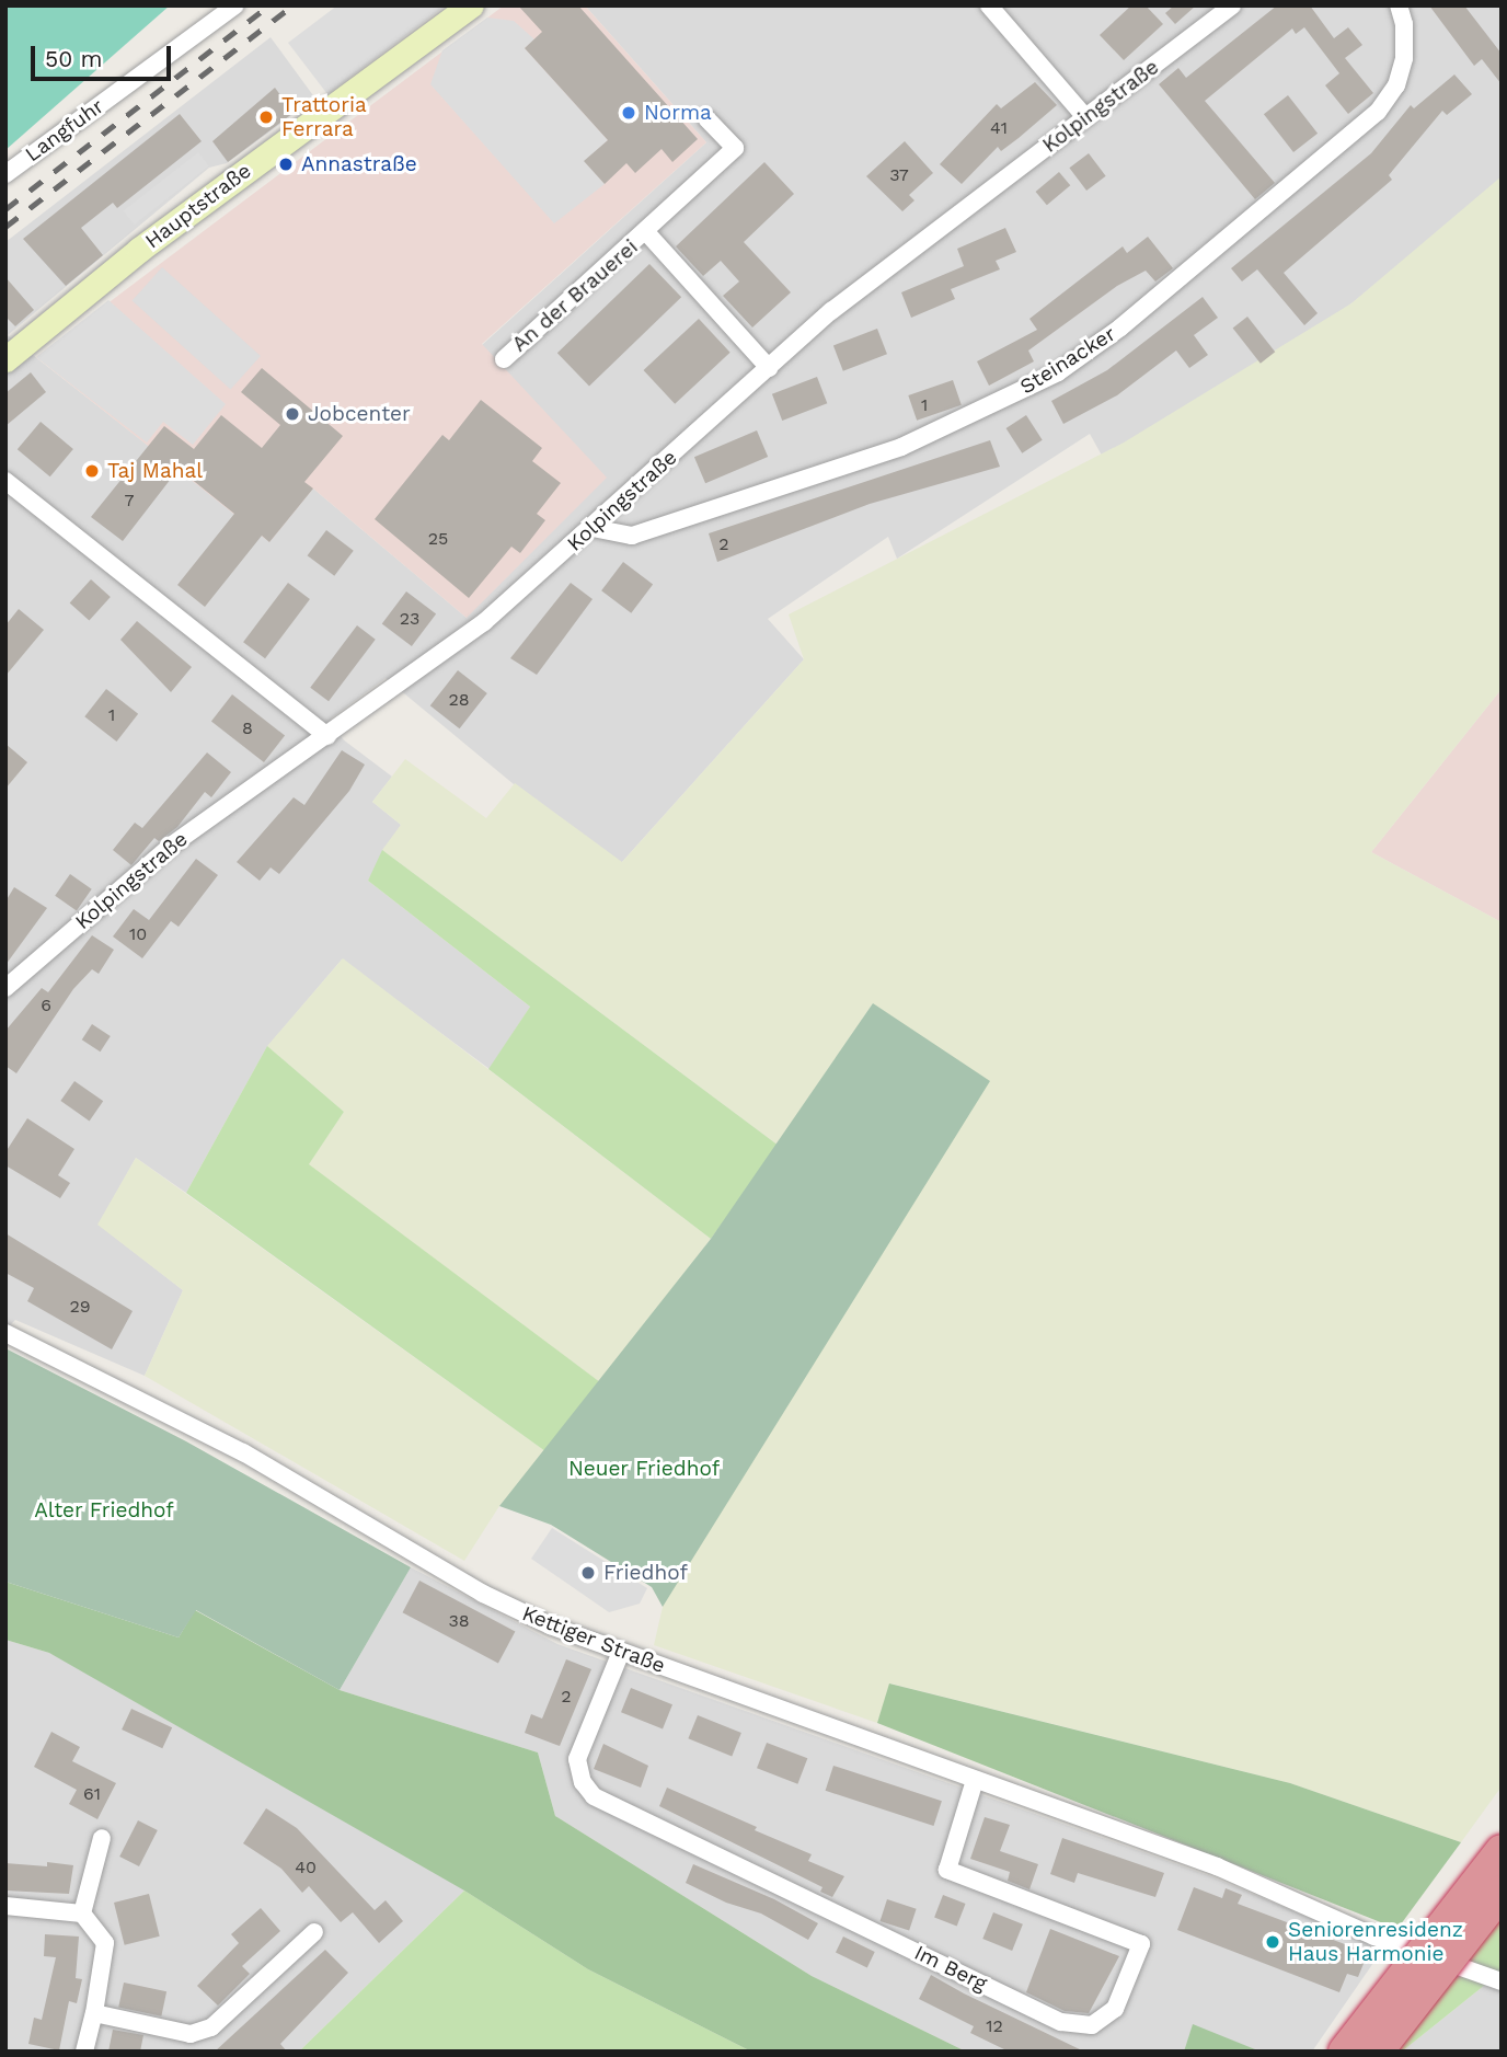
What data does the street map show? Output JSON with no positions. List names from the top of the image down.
{
  "streets": {
    "main road": ["Hauptstraße"],
    "street": [
      "Kolpingstraße",
      "Langfuhr",
      "An der Brauerei",
      "Steinacker",
      "Kettiger Straße",
      "Im Berg"
    ]
  },
  "crossings": [
    ["Kolpingstraße", "An der Brauerei"],
    ["Kolpingstraße", "Steinacker"],
    ["Kettiger Straße", "Im Berg"]
  ],
  "parks": ["Neuer Friedhof", "Alter Friedhof"],
  "places": [
    "Norma",
    "Trattoria Ferrara",
    "Annastraße",
    "Jobcenter",
    "Taj Mahal",
    "Friedhof",
    "Seniorenresidenz Haus Harmonie"
  ],
  "house_numbers": [
    "41",
    "37",
    "1",
    "7",
    "25",
    "2",
    "23",
    "28",
    "1",
    "8",
    "10",
    "6",
    "29",
    "38",
    "2",
    "61",
    "40",
    "12"
  ],
  "scale_bar": "50 m"
}
